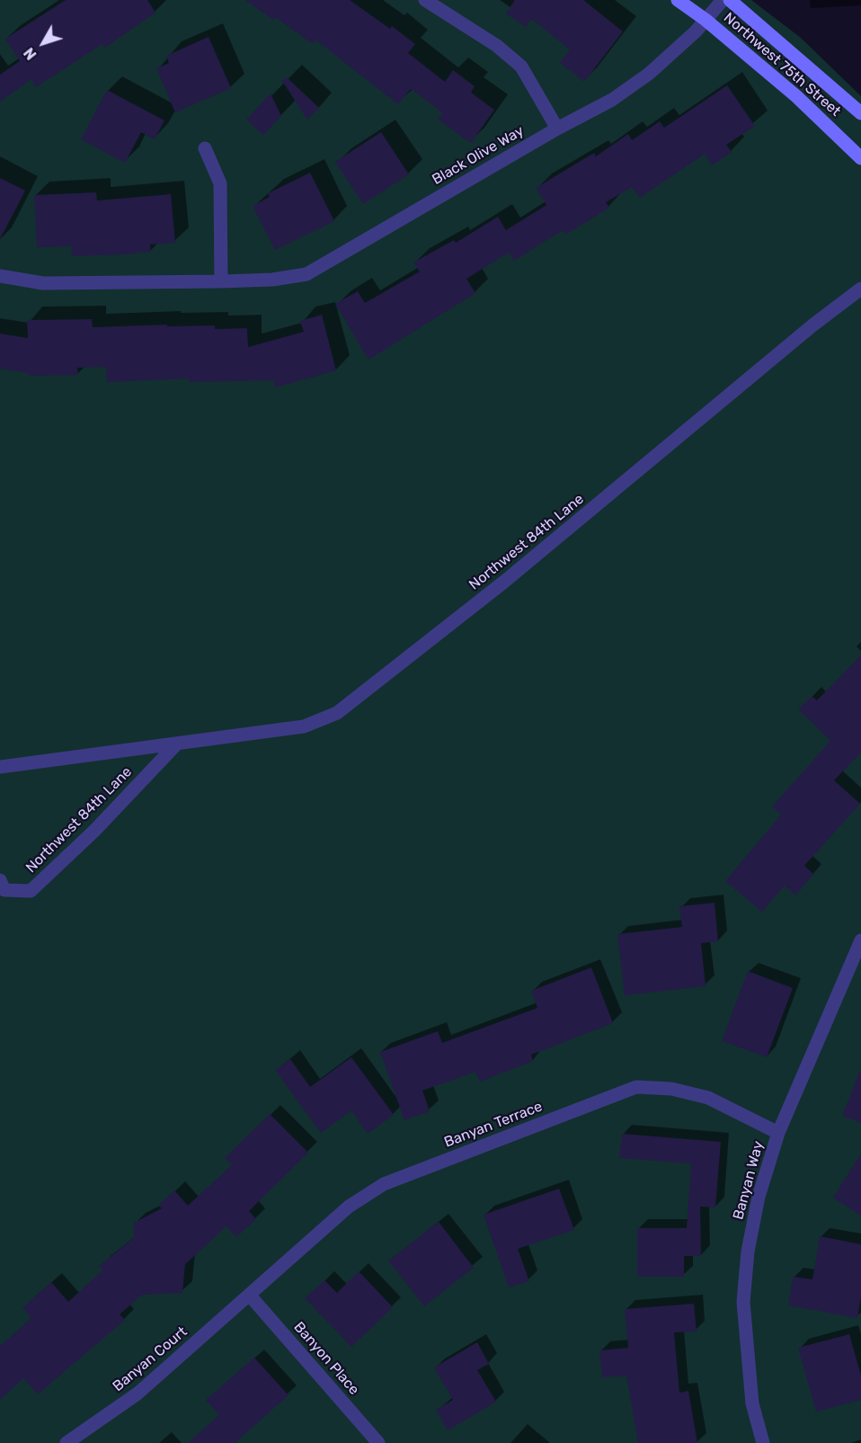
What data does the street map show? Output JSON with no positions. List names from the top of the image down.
{
  "streets": {
    "street": [
      "Northwest 75th Street",
      "Black Olive Way",
      "Northwest 84th Lane",
      "Banyan Terrace",
      "Banyan Way",
      "Banyon Place",
      "Banyan Court"
    ]
  },
  "crossings": [
    ["Northwest 75th Street", "Black Olive Way"],
    ["Banyan Terrace", "Banyan Way"],
    ["Banyan Terrace", "Banyon Place"],
    ["Banyan Terrace", "Banyan Court"],
    ["Banyon Place", "Banyan Court"]
  ],
  "north": "bottom left"
}
